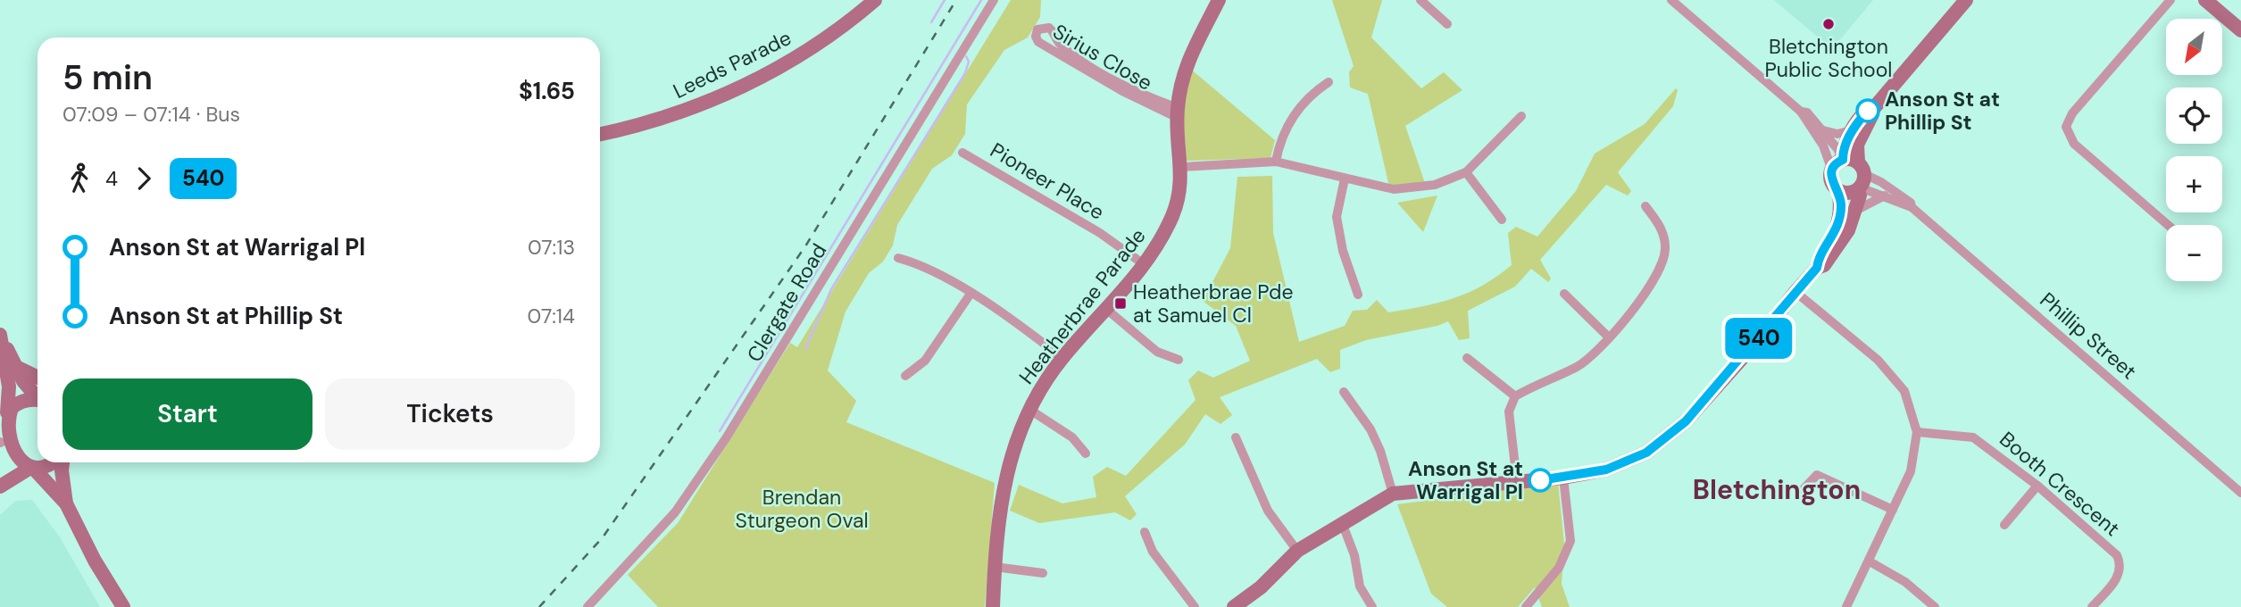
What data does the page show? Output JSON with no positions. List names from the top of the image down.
{
  "streets": {
    "street": [
      "Sirius Close",
      "Leeds Parade",
      "Pioneer Place",
      "Clergate Road",
      "Heatherbrae Parade",
      "Phillip Street",
      "Booth Crescent"
    ]
  },
  "crossings": [
    ["Sirius Close", "Heatherbrae Parade"],
    ["Pioneer Place", "Heatherbrae Parade"]
  ],
  "districts": ["Bletchington"],
  "parks": ["Brendan Sturgeon Oval"],
  "places": {
    "other": ["Bletchington Public School", "Anson St at Phillip St", "Anson St at Warrigal Pl"],
    "transit": ["Heatherbrae Pde at Samuel Cl"]
  },
  "lines": ["bus line 540"],
  "north": "bottom left",
  "page": {
    "on_map": "540",
    "map_buttons": ["+", "−"],
    "heading": ["5 min", "07:09 – 07:14 · Bus", "$1.65"],
    "legs": ["4", "540"],
    "list": [
      {
        "name": "Anson St at Warrigal Pl",
        "value": "07:13"
      },
      {
        "name": "Anson St at Phillip St",
        "value": "07:14"
      }
    ],
    "buttons": ["Start", "Tickets"]
  }
}
